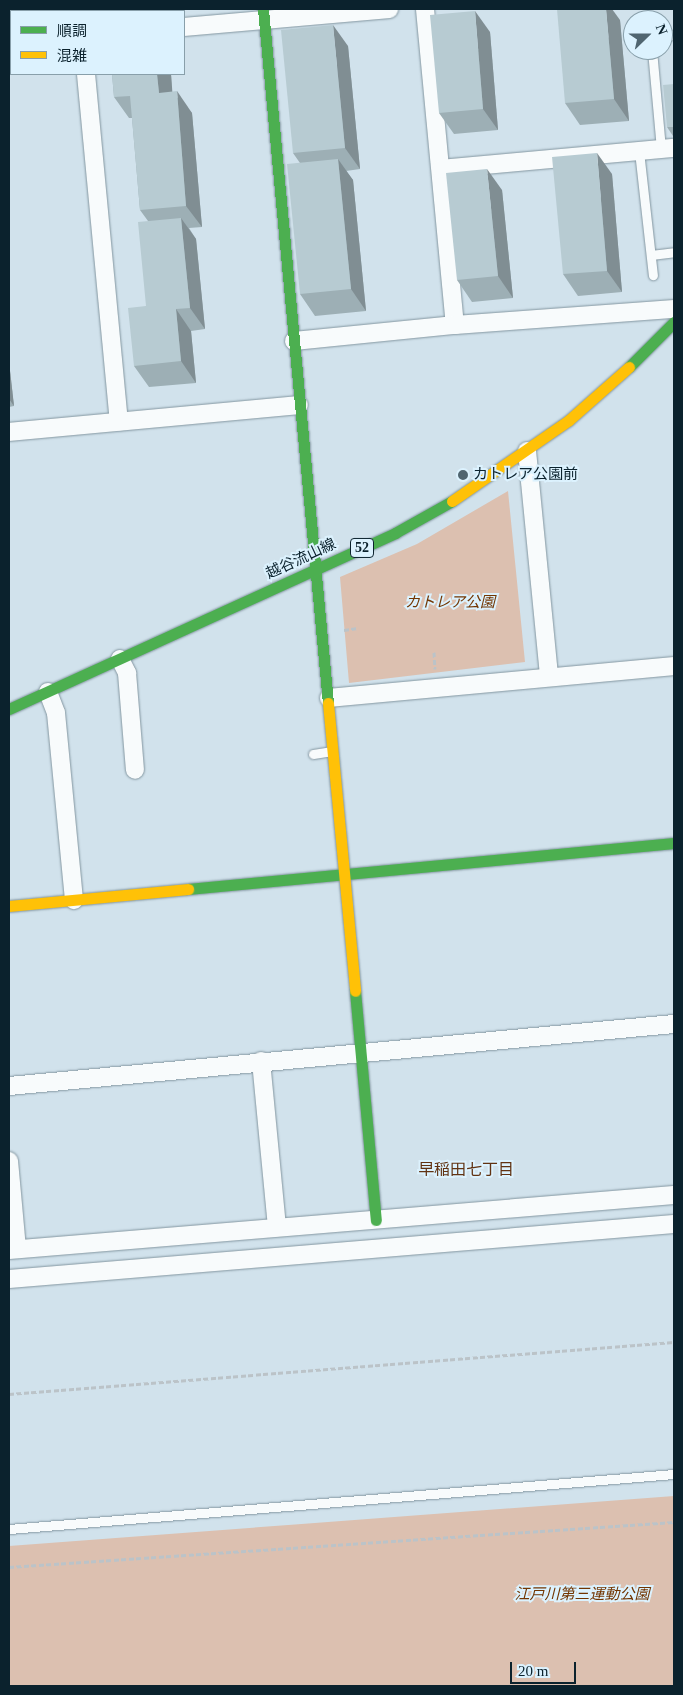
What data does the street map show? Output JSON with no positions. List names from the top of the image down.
{
  "streets": {
    "street": ["52", "越谷流山線"]
  },
  "districts": ["早稲田七丁目"],
  "parks": ["カトレア公園", "江戸川第三運動公園"],
  "places": ["カトレア公園前"],
  "legend": ["順調", "混雑"],
  "scale_bar": "20 m",
  "north": "right"
}
